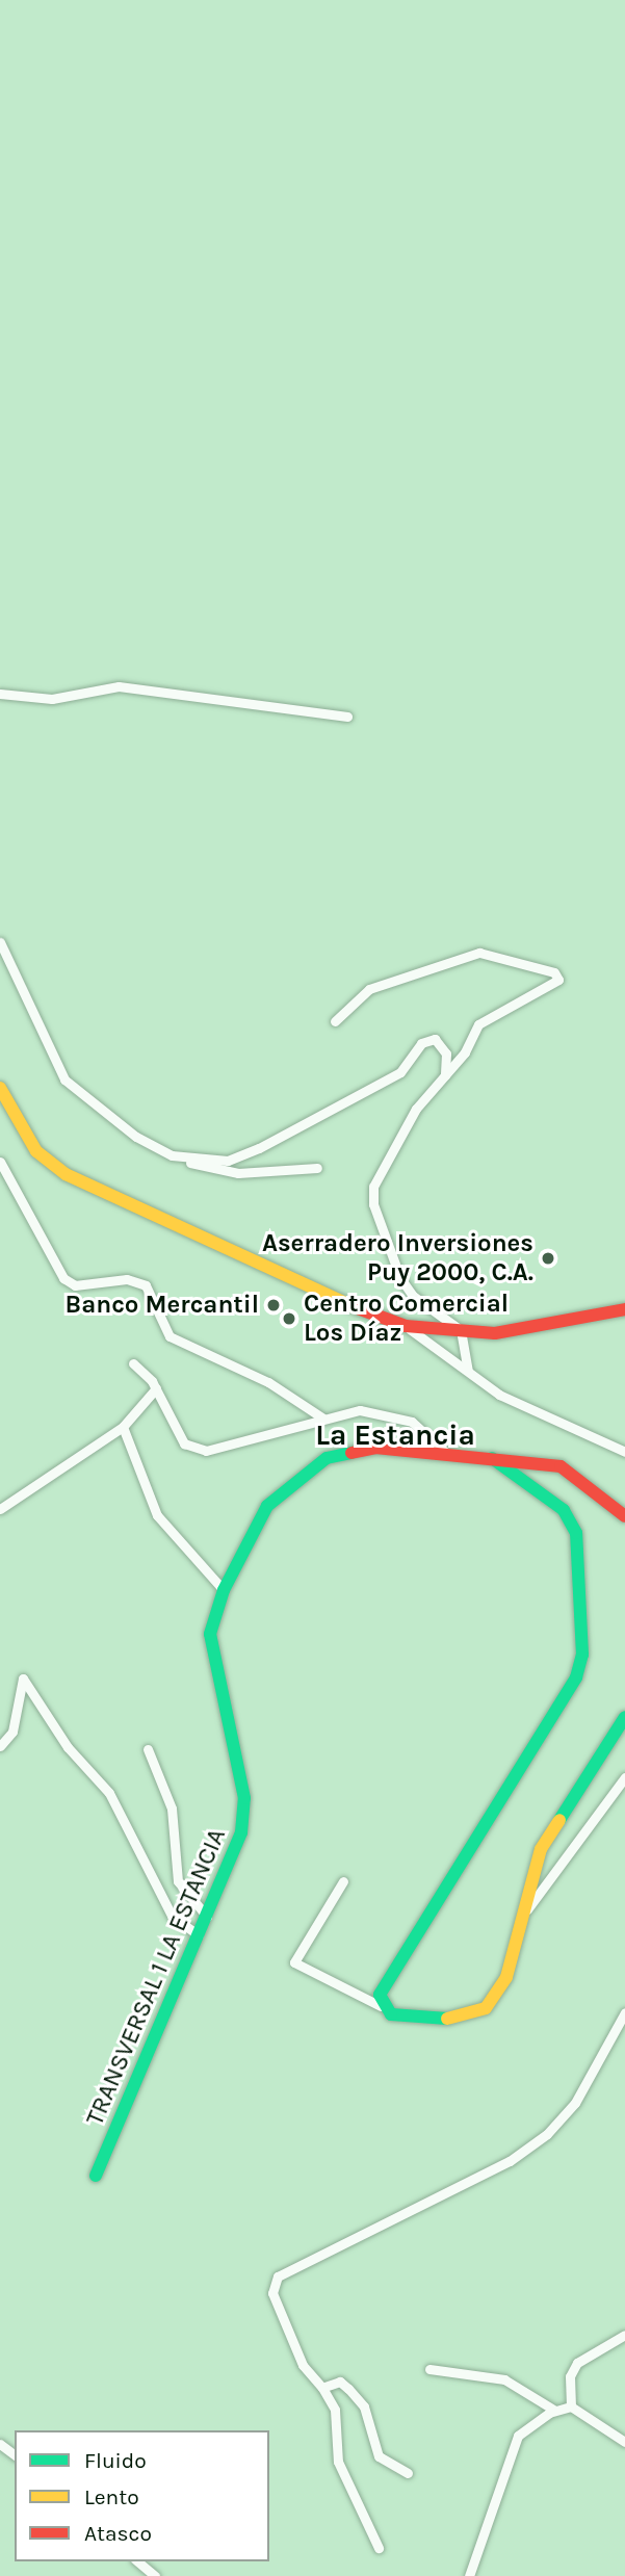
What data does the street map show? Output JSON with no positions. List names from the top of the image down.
{
  "streets": {
    "street": ["TRANSVERSAL 1 LA ESTANCIA"]
  },
  "districts": ["La Estancia"],
  "places": ["Aserradero Inversiones Puy 2000, C.A.", "Banco Mercantil", "Centro Comercial Los Díaz"],
  "legend": ["Fluido", "Lento", "Atasco"]
}
